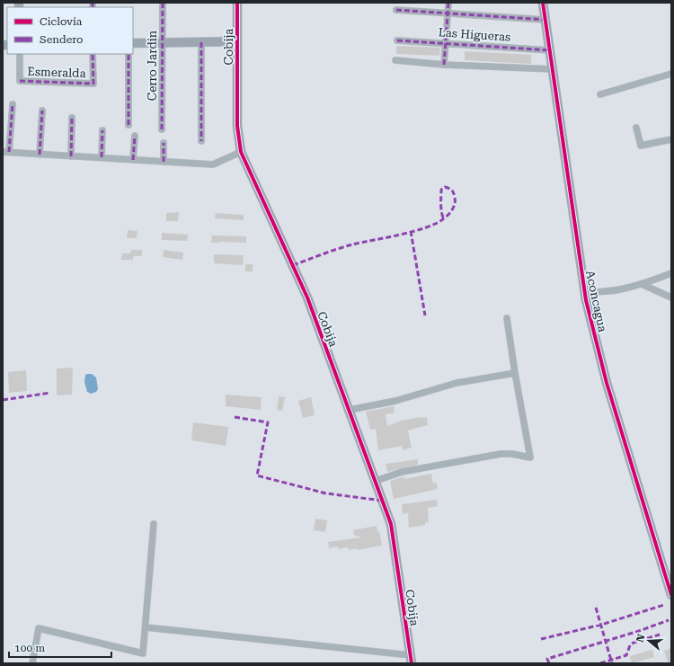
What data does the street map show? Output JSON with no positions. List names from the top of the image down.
{
  "streets": {
    "street": [
      "Las Higueras",
      "Cobija",
      "Cerro Jardín",
      "Esmeralda",
      "Aconcagua"
    ]
  },
  "crossings": [
    ["Las Higueras", "Aconcagua"]
  ],
  "legend": ["Ciclovía", "Sendero"],
  "scale_bar": "100 m",
  "north": "left"
}
